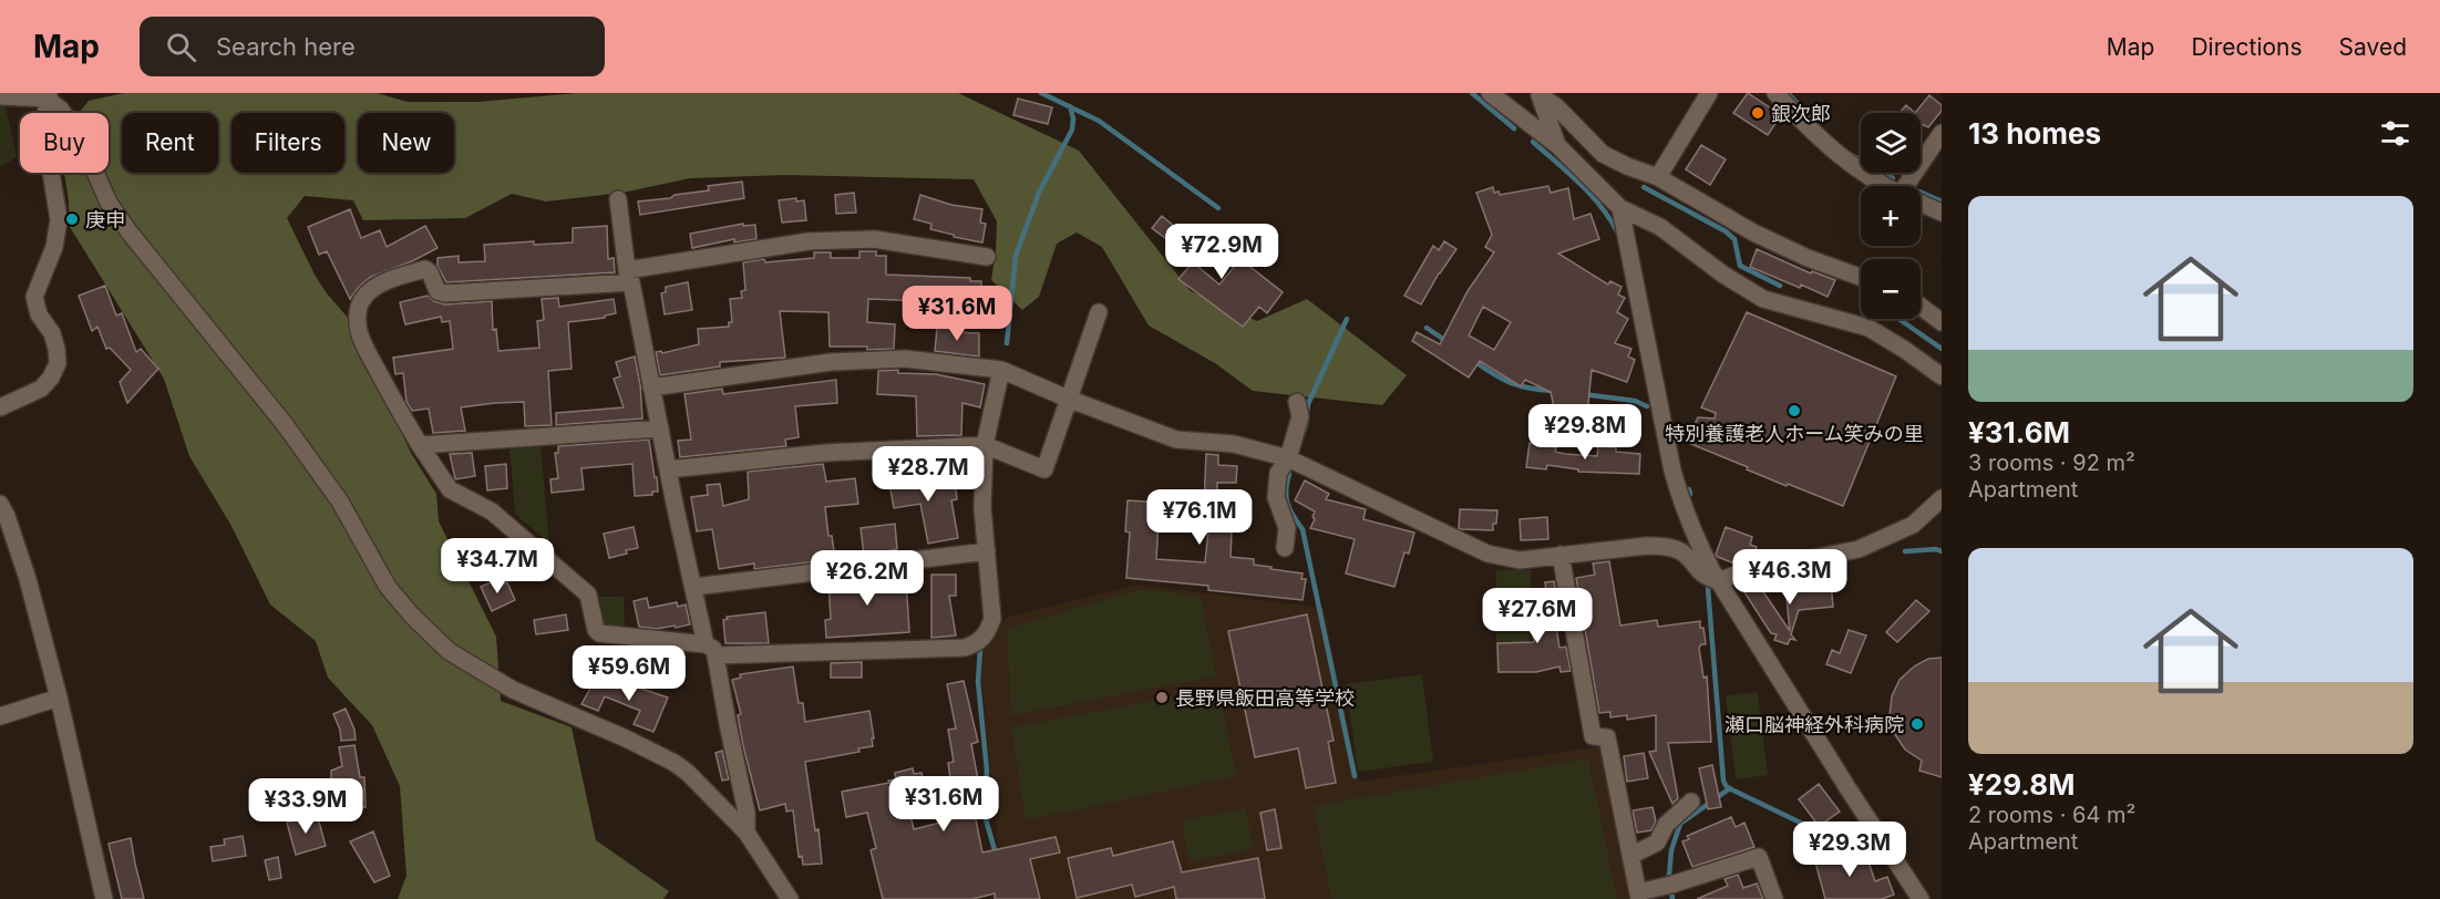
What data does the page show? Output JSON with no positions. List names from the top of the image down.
{
  "places": [
    "銀次郎",
    "庚申",
    "特別養護老人ホーム笑みの里",
    "長野県飯田高等学校",
    "瀬口脳神経外科病院"
  ],
  "page": {
    "header": "Map",
    "search": "Search here",
    "nav": ["Map", "Directions", "Saved"],
    "heading": "13 homes",
    "map_buttons": ["+", "−"],
    "chip": [
      "Buy",
      "Rent",
      "Filters",
      "New"
    ],
    "list": [
      {
        "name": "¥31.6M",
        "note": "3 rooms · 92 m² · Apartment"
      },
      {
        "name": "¥29.8M",
        "note": "2 rooms · 64 m² · Apartment"
      }
    ],
    "price": [
      "¥72.9M",
      "¥31.6M",
      "¥29.8M",
      "¥28.7M",
      "¥76.1M",
      "¥34.7M",
      "¥46.3M",
      "¥26.2M",
      "¥27.6M",
      "¥59.6M",
      "¥31.6M",
      "¥33.9M",
      "¥29.3M"
    ]
  }
}
